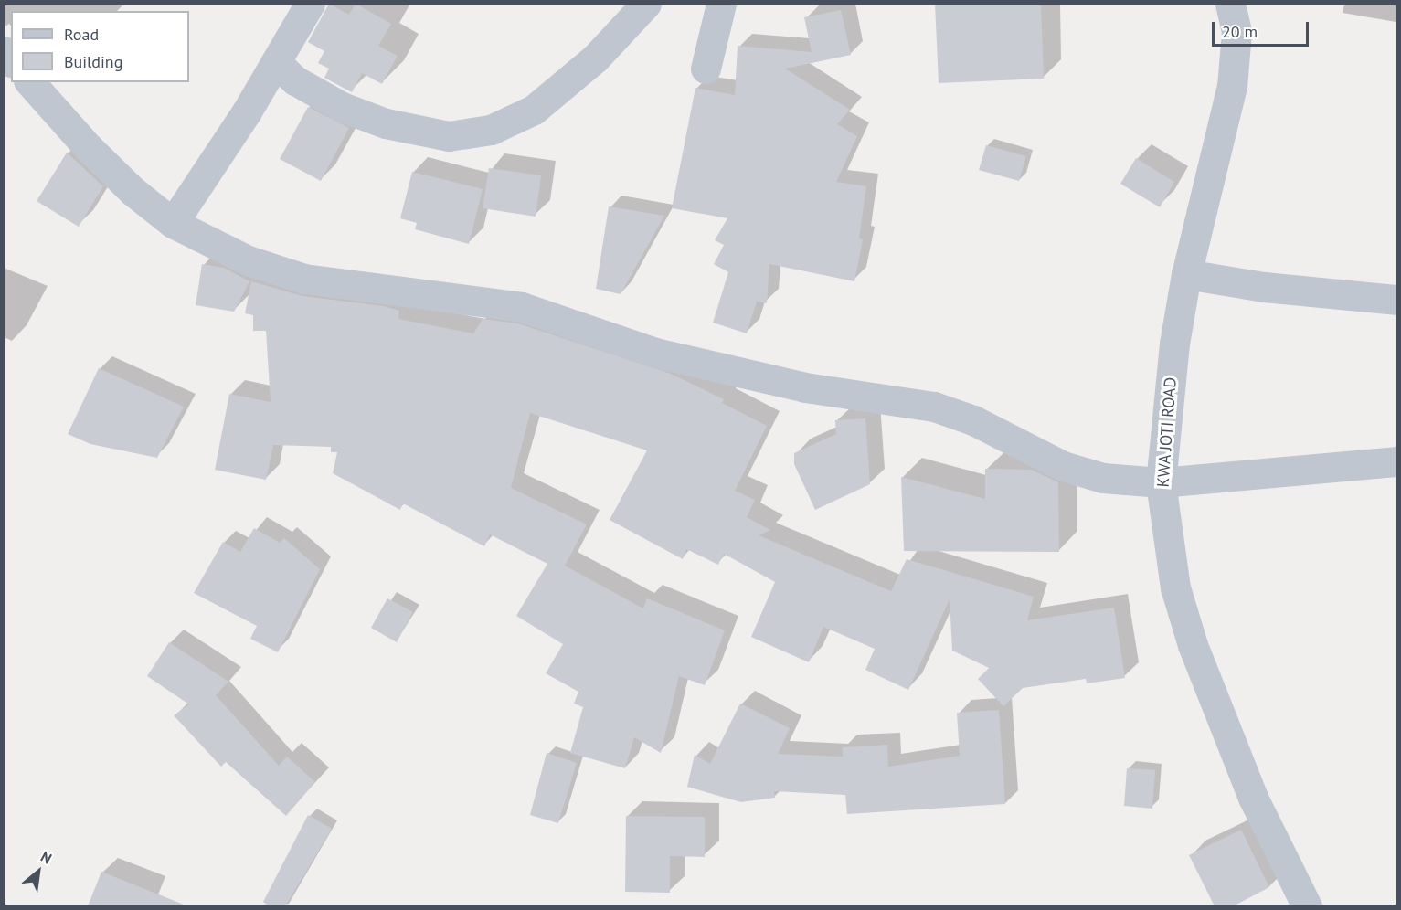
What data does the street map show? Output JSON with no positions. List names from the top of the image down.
{
  "streets": {
    "street": ["KWA JOTI ROAD"]
  },
  "legend": ["Road", "Building"],
  "scale_bar": "20 m",
  "north": "top right"
}
